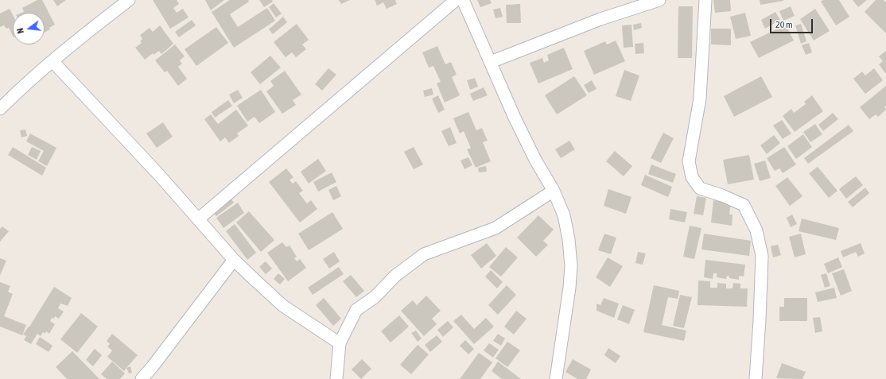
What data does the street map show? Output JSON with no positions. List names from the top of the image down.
{
  "scale_bar": "20 m",
  "north": "left"
}
